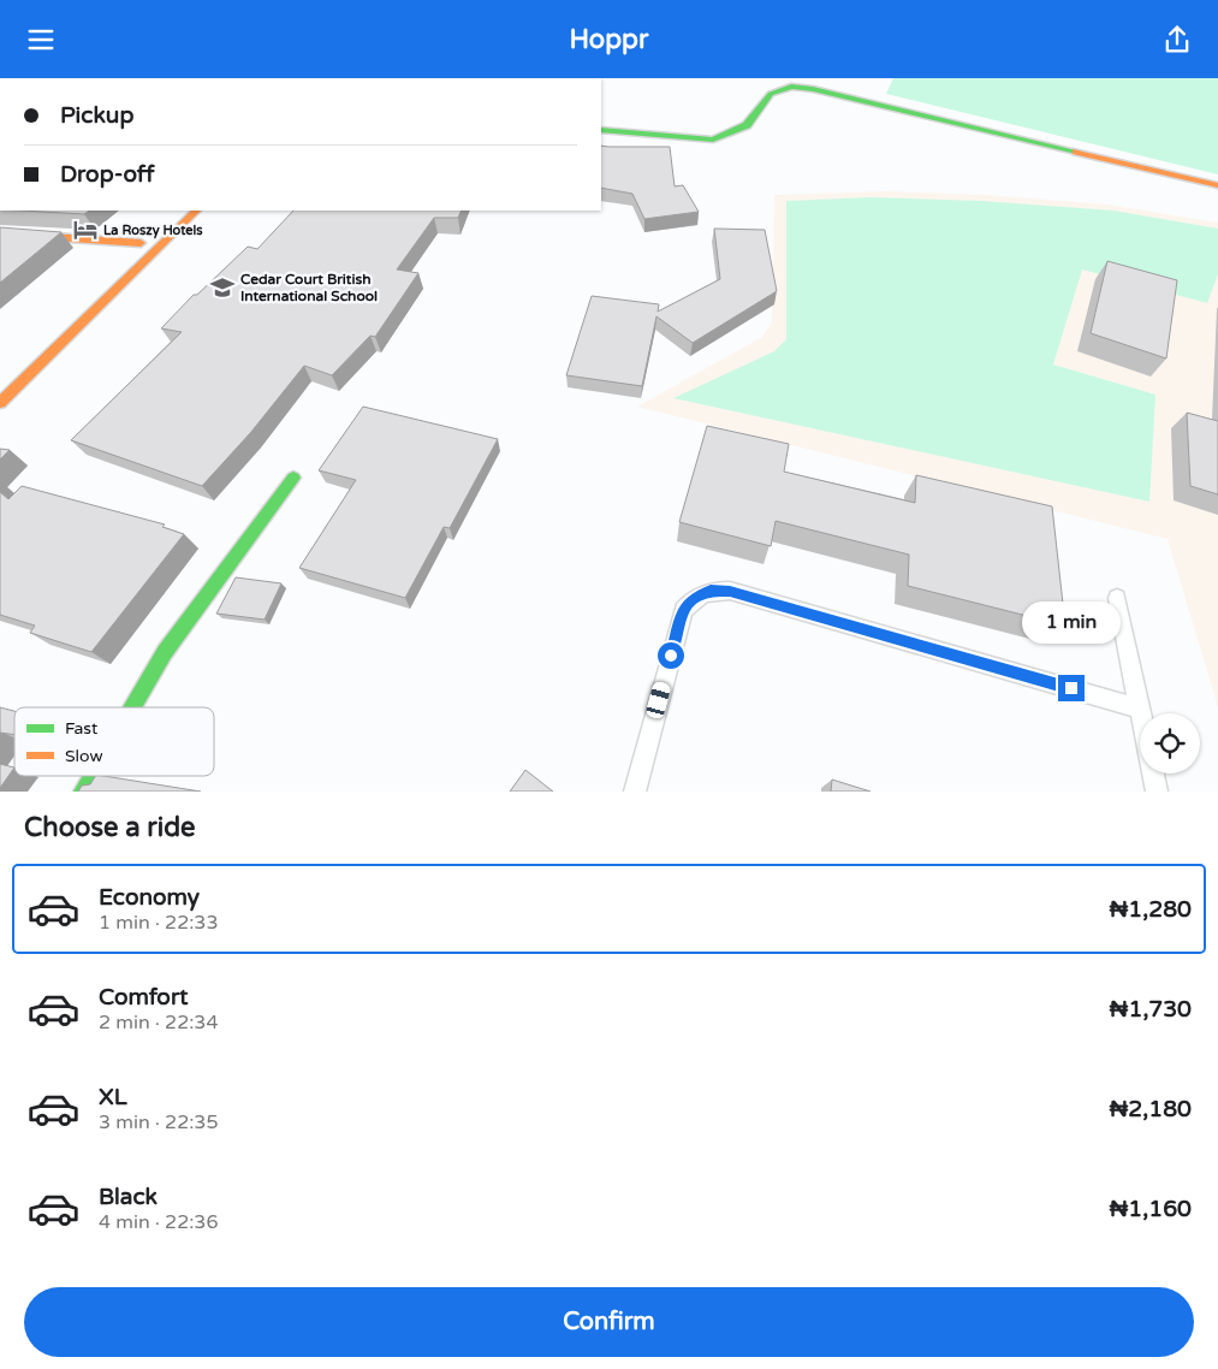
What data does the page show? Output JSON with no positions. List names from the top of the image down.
{
  "places": {
    "hotel": ["La Roszy Hotels"],
    "school or university": ["Cedar Court British International School"]
  },
  "legend": ["Fast", "Slow"],
  "page": {
    "header": "Hoppr",
    "banner": ["Pickup", "Drop-off"],
    "bubble": "1 min",
    "heading": "Choose a ride",
    "list": [
      {
        "name": "Economy",
        "note": "1 min · 22:33",
        "value": "₦1,280"
      },
      {
        "name": "Comfort",
        "note": "2 min · 22:34",
        "value": "₦1,730"
      },
      {
        "name": "XL",
        "note": "3 min · 22:35",
        "value": "₦2,180"
      },
      {
        "name": "Black",
        "note": "4 min · 22:36",
        "value": "₦1,160"
      }
    ],
    "buttons": "Confirm"
  }
}
